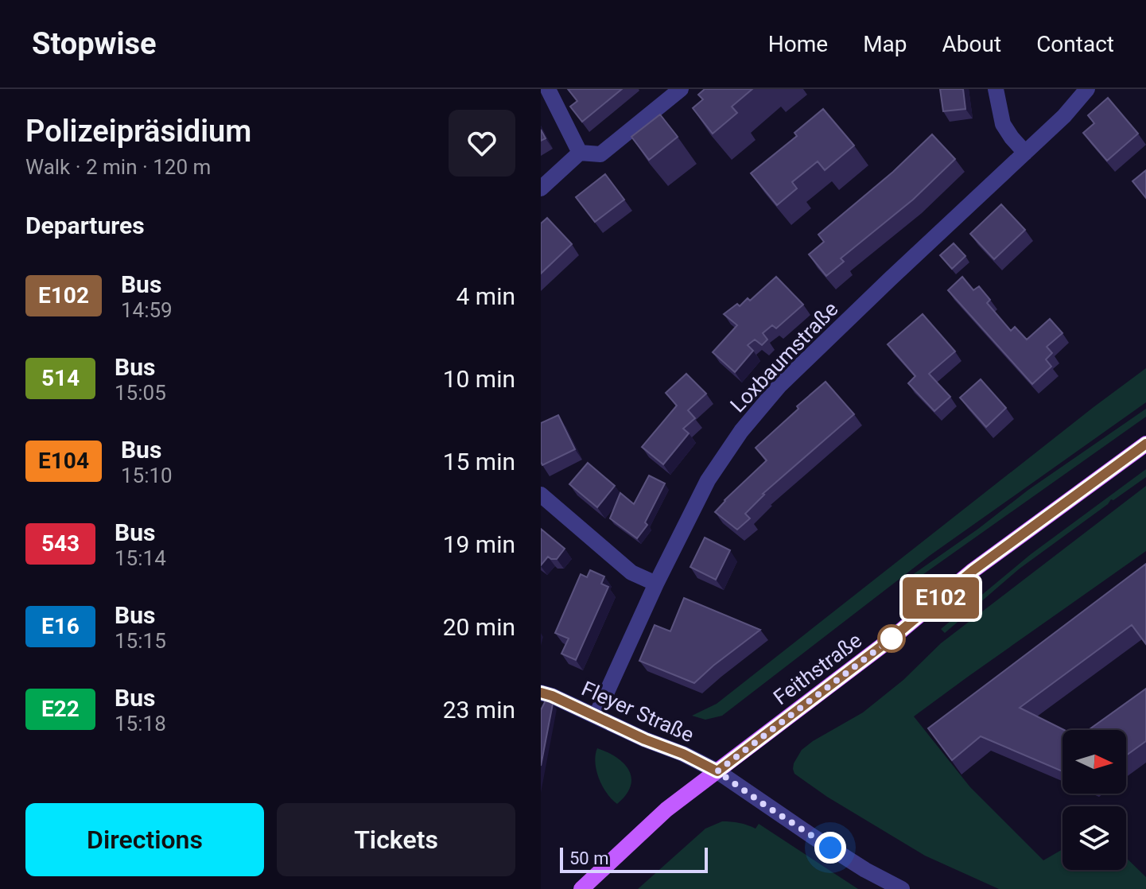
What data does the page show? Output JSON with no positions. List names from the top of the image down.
{
  "streets": {
    "main road": ["Feithstraße"],
    "street": ["Loxbaumstraße", "Fleyer Straße"]
  },
  "crossings": [
    ["Loxbaumstraße", "Fleyer Straße"],
    ["Feithstraße", "Fleyer Straße"]
  ],
  "lines": ["bus line E102"],
  "scale_bar": "50 m",
  "north": "right",
  "page": {
    "header": "Stopwise",
    "nav": [
      "Home",
      "Map",
      "About",
      "Contact"
    ],
    "heading": [
      ["Polizeipräsidium", "Walk · 2 min · 120 m"],
      "Departures"
    ],
    "on_map": "E102",
    "list": [
      {
        "mark": "E102",
        "name": "Bus",
        "note": "14:59",
        "value": "4 min"
      },
      {
        "mark": "514",
        "name": "Bus",
        "note": "15:05",
        "value": "10 min"
      },
      {
        "mark": "E104",
        "name": "Bus",
        "note": "15:10",
        "value": "15 min"
      },
      {
        "mark": "543",
        "name": "Bus",
        "note": "15:14",
        "value": "19 min"
      },
      {
        "mark": "E16",
        "name": "Bus",
        "note": "15:15",
        "value": "20 min"
      },
      {
        "mark": "E22",
        "name": "Bus",
        "note": "15:18",
        "value": "23 min"
      }
    ],
    "buttons": ["Directions", "Tickets"],
    "scale": "50 m"
  }
}
